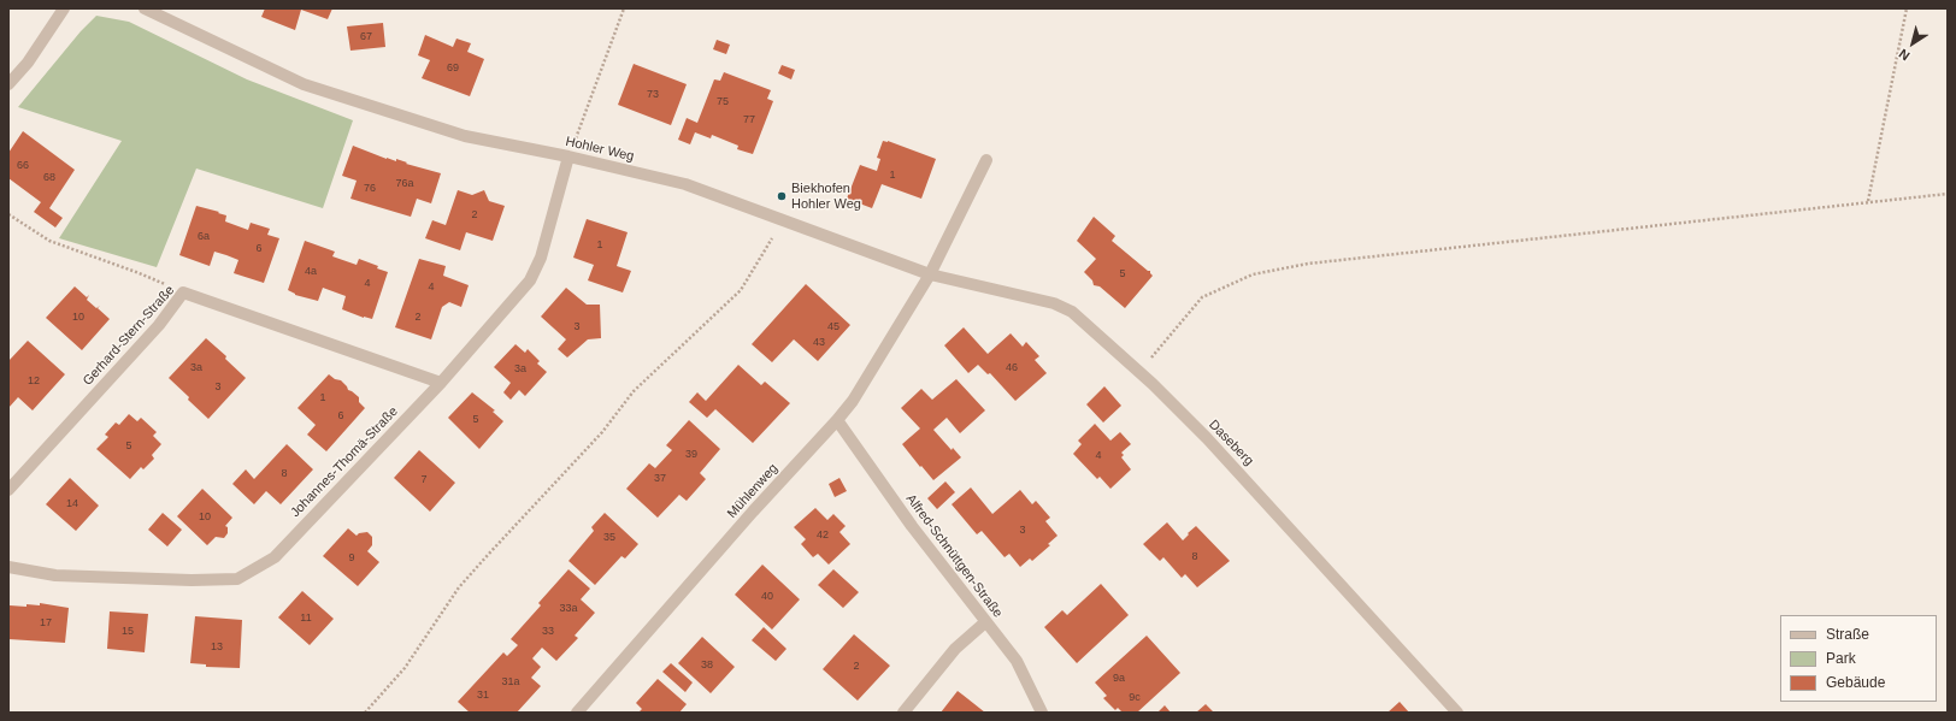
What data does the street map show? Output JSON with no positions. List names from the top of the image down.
{
  "streets": {
    "street": [
      "Hohler Weg",
      "Gerhard-Stern-Straße",
      "Daseberg",
      "Johannes-Thomä-Straße",
      "Mühlenweg",
      "Alfred-Schnüttgen-Straße"
    ]
  },
  "crossings": [
    ["Hohler Weg", "Daseberg"],
    ["Hohler Weg", "Johannes-Thomä-Straße"],
    ["Hohler Weg", "Mühlenweg"],
    ["Gerhard-Stern-Straße", "Johannes-Thomä-Straße"],
    ["Daseberg", "Mühlenweg"],
    ["Mühlenweg", "Alfred-Schnüttgen-Straße"]
  ],
  "places": ["Biekhofen Hohler Weg"],
  "house_numbers": [
    "67",
    "69",
    "73",
    "75",
    "77",
    "66",
    "1",
    "68",
    "76a",
    "76",
    "2",
    "6a",
    "1",
    "6",
    "4a",
    "5",
    "4",
    "4",
    "10",
    "2",
    "3",
    "45",
    "43",
    "3a",
    "46",
    "3a",
    "12",
    "3",
    "1",
    "6",
    "5",
    "5",
    "39",
    "4",
    "8",
    "37",
    "7",
    "14",
    "10",
    "3",
    "42",
    "35",
    "8",
    "9",
    "40",
    "33a",
    "11",
    "17",
    "15",
    "33",
    "13",
    "38",
    "2",
    "9a",
    "31a",
    "31",
    "9c"
  ],
  "legend": ["Straße", "Park", "Gebäude"],
  "north": "bottom left"
}
